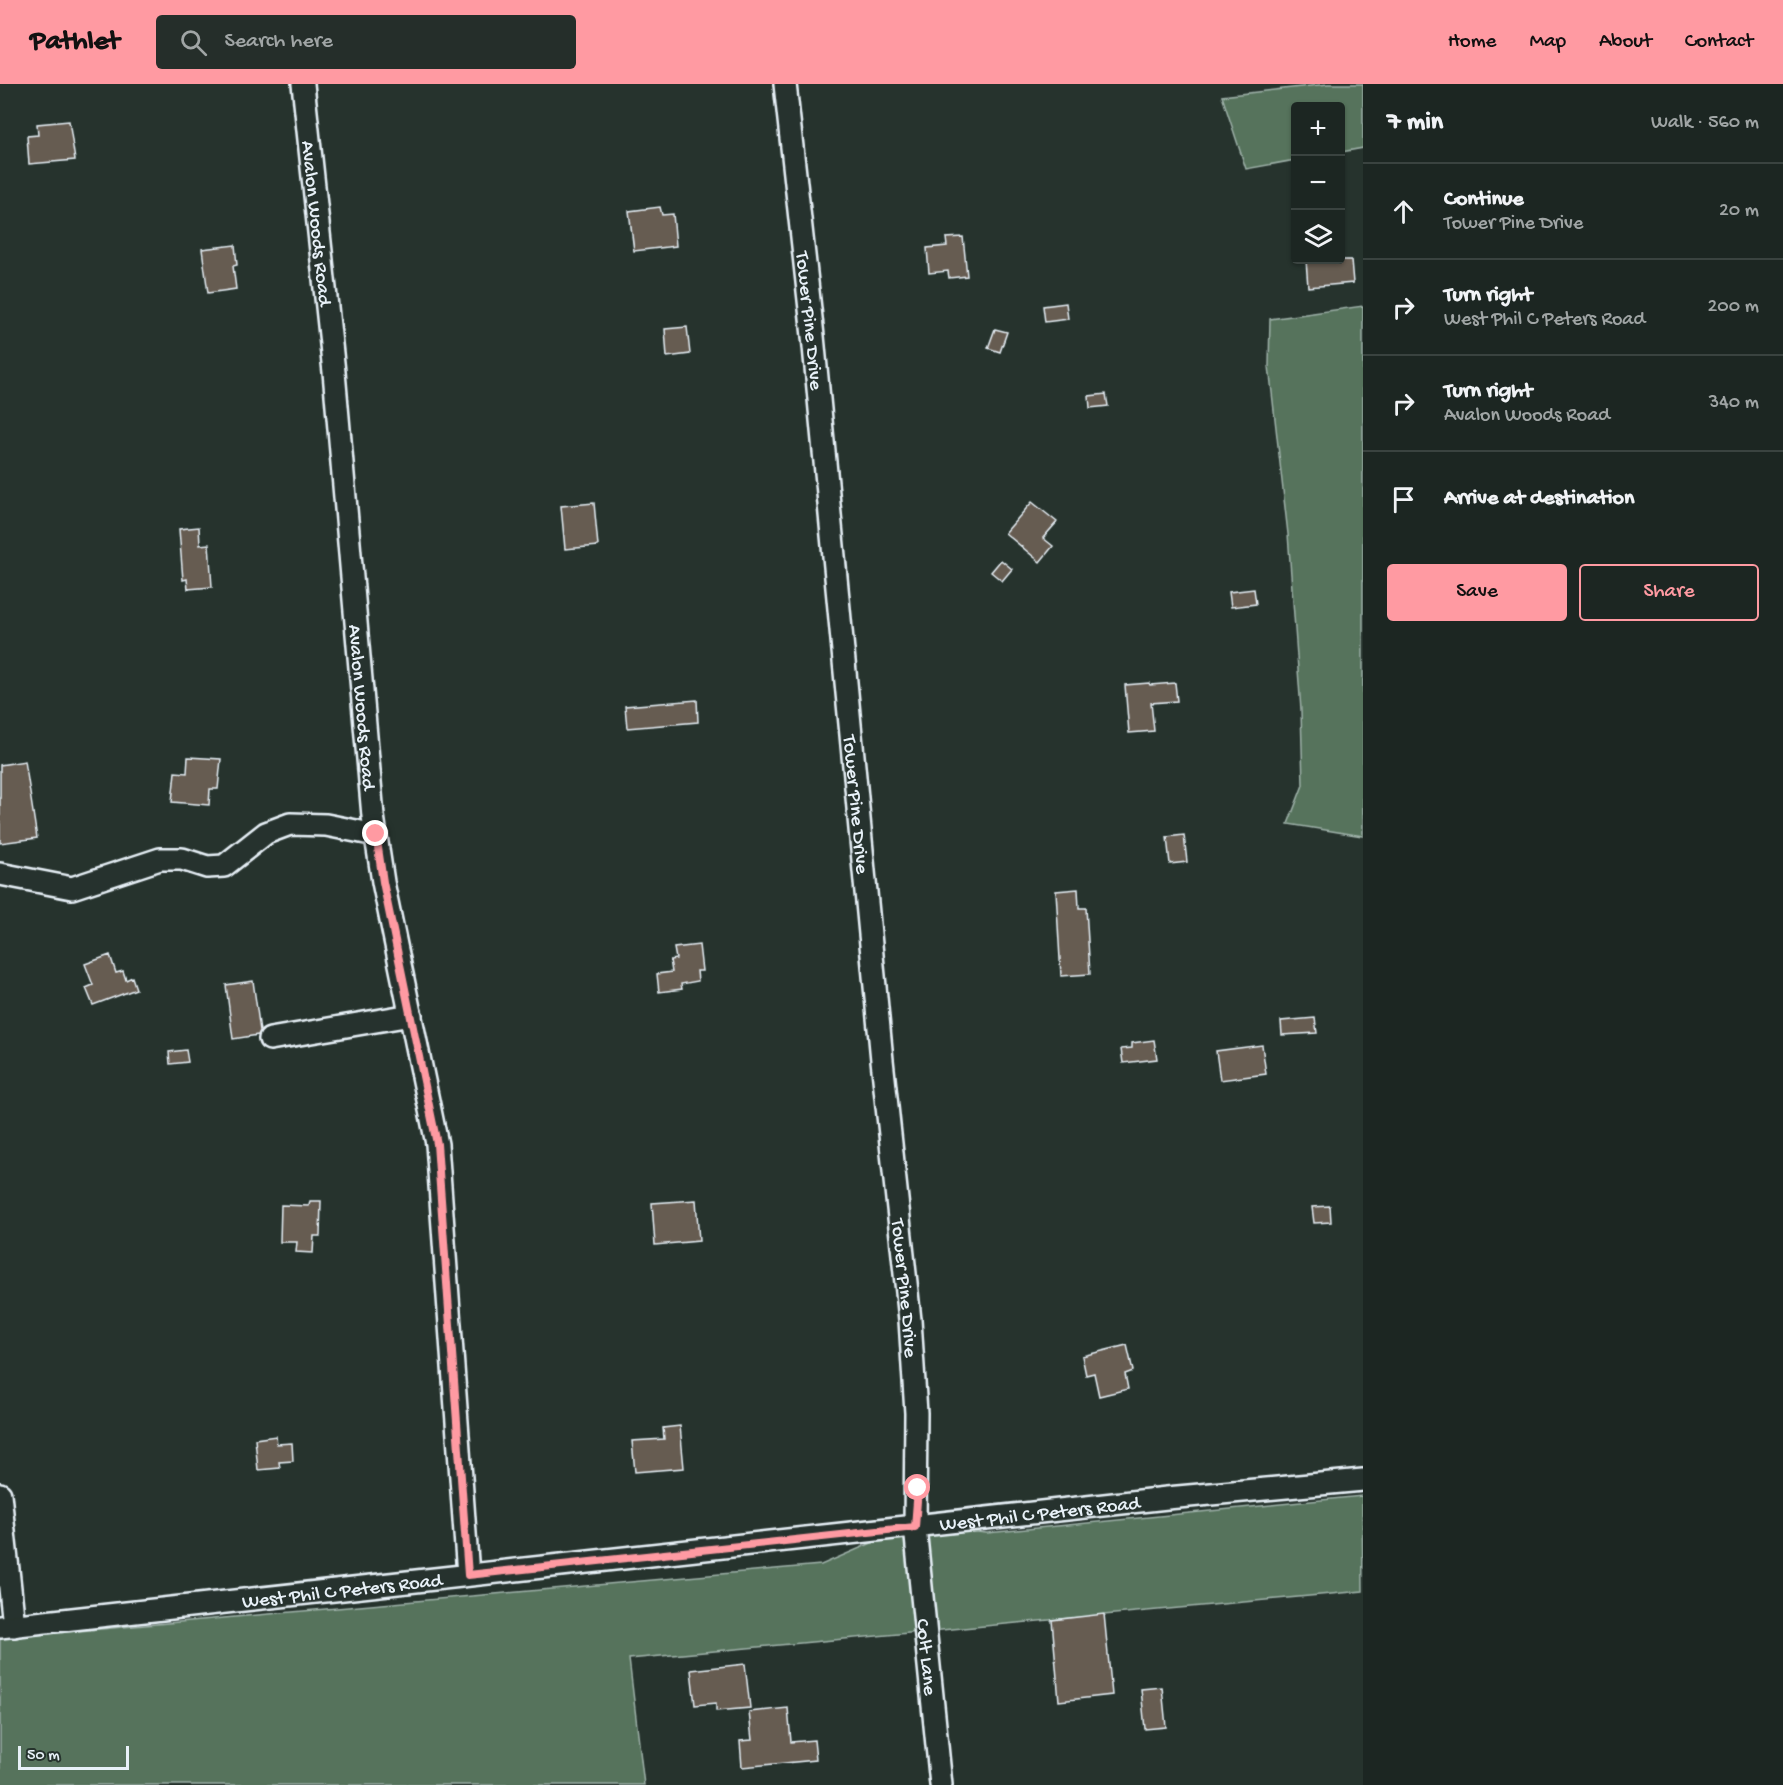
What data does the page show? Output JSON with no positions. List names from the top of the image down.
{
  "streets": {
    "street": [
      "Avalon Woods Road",
      "Tower Pine Drive",
      "West Phil C Peters Road",
      "Colt Lane"
    ]
  },
  "crossings": [
    ["Avalon Woods Road", "West Phil C Peters Road"],
    ["Tower Pine Drive", "West Phil C Peters Road"],
    ["Tower Pine Drive", "Colt Lane"],
    ["West Phil C Peters Road", "Colt Lane"]
  ],
  "scale_bar": "50 m",
  "page": {
    "header": "Pathlet",
    "search": "Search here",
    "nav": [
      "Home",
      "Map",
      "About",
      "Contact"
    ],
    "heading": ["7 min", "Walk · 560 m"],
    "map_buttons": ["+", "−"],
    "list": [
      ["Continue", "Tower Pine Drive", "20 m"],
      ["Turn right", "West Phil C Peters Road", "200 m"],
      ["Turn right", "Avalon Woods Road", "340 m"],
      "Arrive at destination"
    ],
    "buttons": ["Save", "Share"],
    "scale": "50 m"
  }
}
